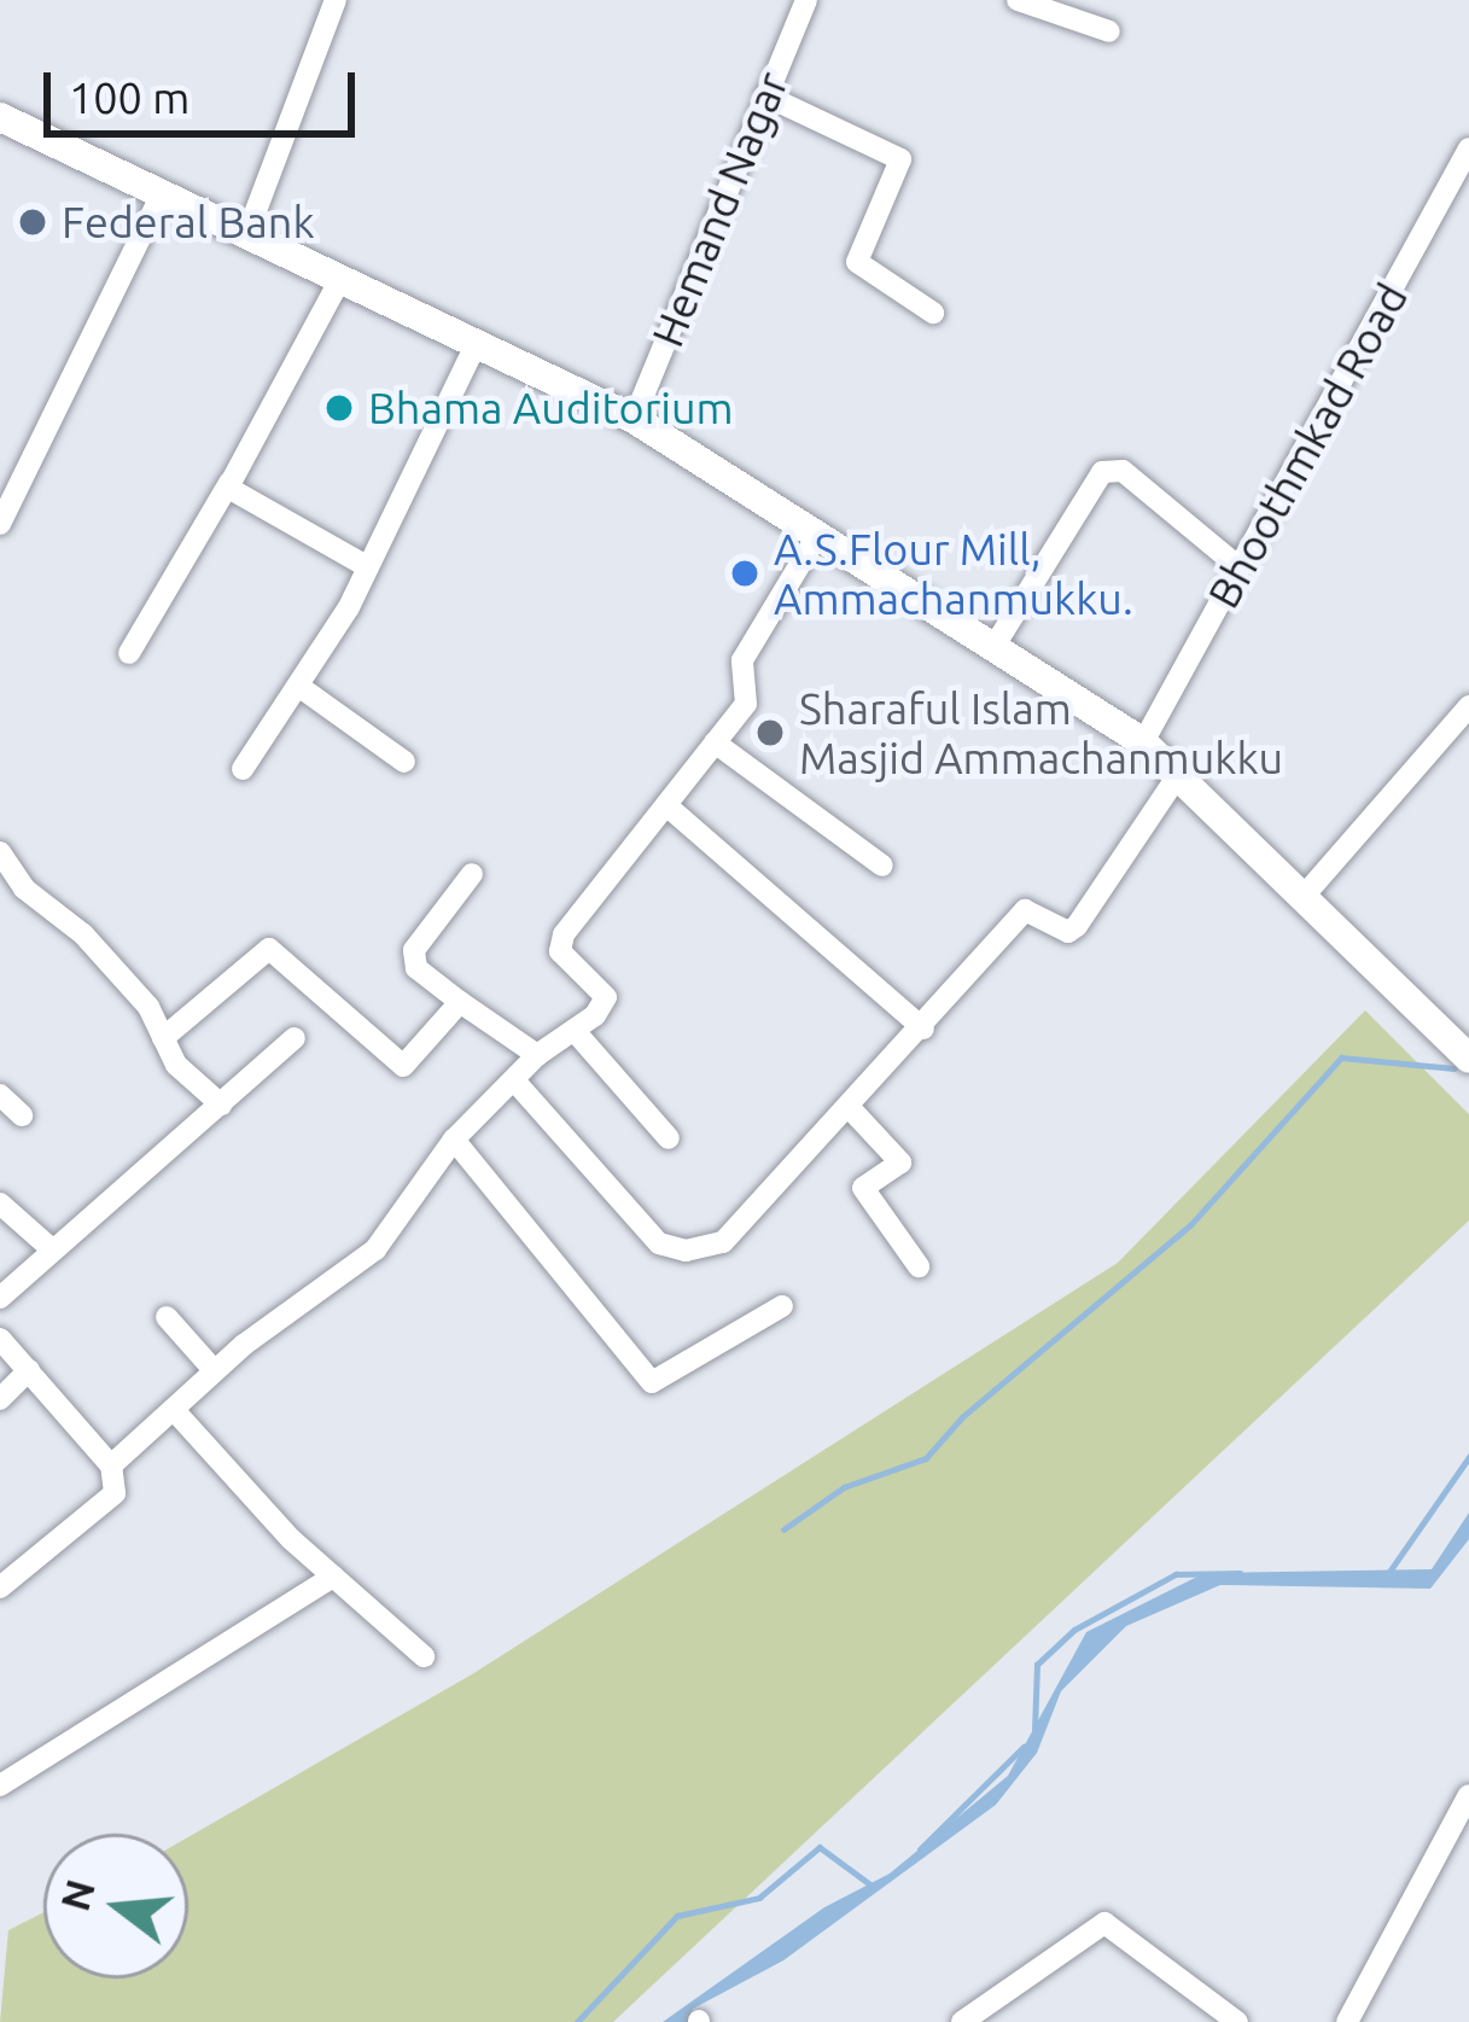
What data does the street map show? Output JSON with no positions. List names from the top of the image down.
{
  "streets": {
    "street": ["Hemand Nagar", "Bhoothmkad Road"]
  },
  "places": [
    "Federal Bank",
    "Bhama Auditorium",
    "A.S.Flour Mill, Ammachanmukku.",
    "Sharaful Islam Masjid Ammachanmukku"
  ],
  "scale_bar": "100 m",
  "north": "left"
}
